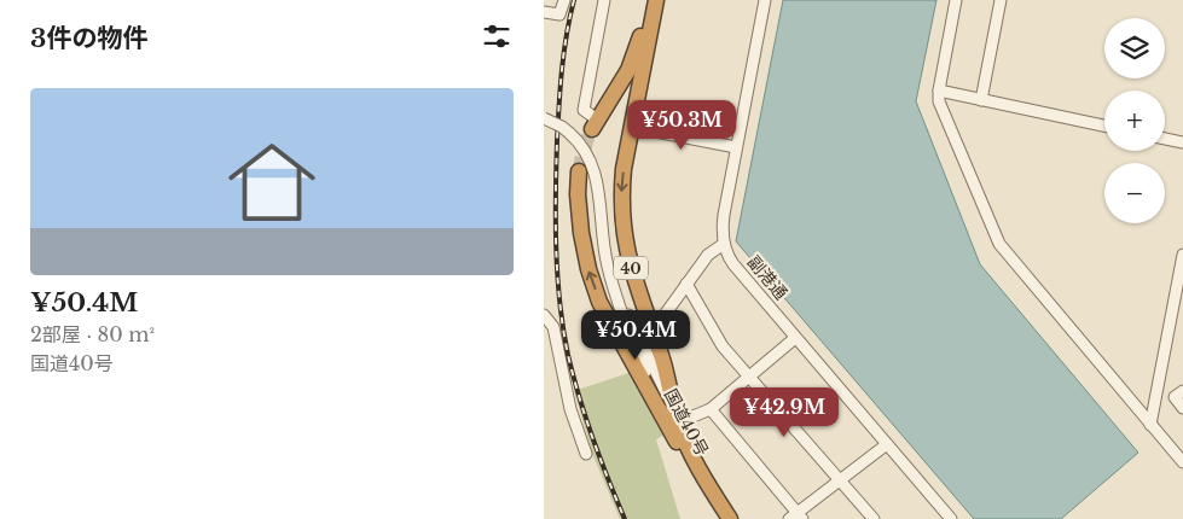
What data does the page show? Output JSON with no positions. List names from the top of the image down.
{
  "streets": {
    "highway": ["40", "国道40号"],
    "street": ["副港通"]
  },
  "page": {
    "heading": "3件の物件",
    "map_buttons": ["+", "−"],
    "list": [
      {
        "name": "¥50.4M",
        "note": "2部屋 · 80 m² · 国道40号"
      }
    ],
    "price": ["¥50.3M", "¥50.4M", "¥42.9M"]
  }
}
